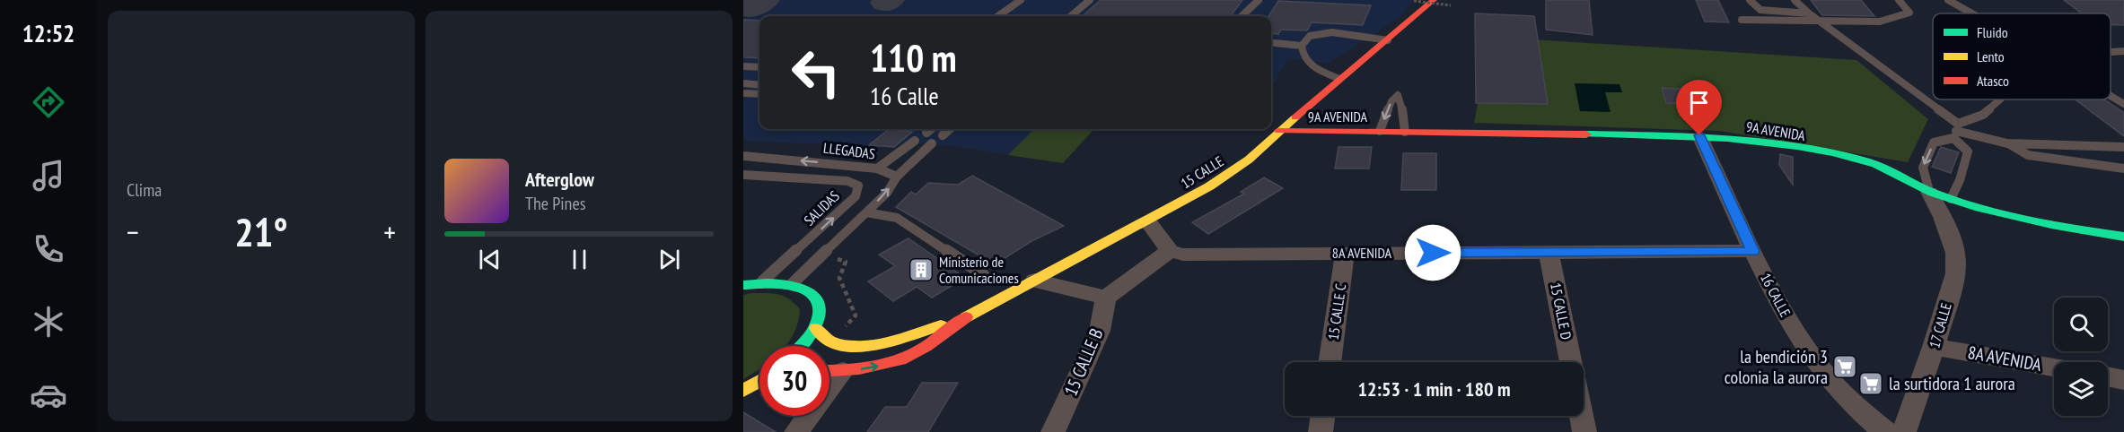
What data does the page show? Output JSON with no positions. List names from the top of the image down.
{
  "streets": {
    "main road": ["9A AVENIDA", "15 CALLE"],
    "street": [
      "8A AVENIDA",
      "16 CALLE",
      "15 CALLE D",
      "15 CALLE C",
      "17 CALLE",
      "15 CALLE B"
    ],
    "lane": ["LLEGADAS", "SALIDAS"]
  },
  "crossings": [
    ["9A AVENIDA", "15 CALLE"],
    ["9A AVENIDA", "16 CALLE"],
    ["9A AVENIDA", "17 CALLE"],
    ["8A AVENIDA", "16 CALLE"],
    ["8A AVENIDA", "15 CALLE D"],
    ["8A AVENIDA", "15 CALLE C"],
    ["8A AVENIDA", "17 CALLE"]
  ],
  "one_way": ["LLEGADAS"],
  "places": {
    "building": ["Ministerio de Comunicaciones"],
    "supermarket": ["la bendición 3 colonia la aurora", "la surtidora 1 aurora"]
  },
  "legend": ["Fluido", "Lento", "Atasco"],
  "page": {
    "tabs": "12:52",
    "tile": "Clima",
    "turn": ["110 m", "16 Calle"],
    "song": ["Afterglow", "The Pines"],
    "heat": ["−", "21°", "+"],
    "limit": "30",
    "trip": "12:53 · 1 min · 180 m"
  }
}
